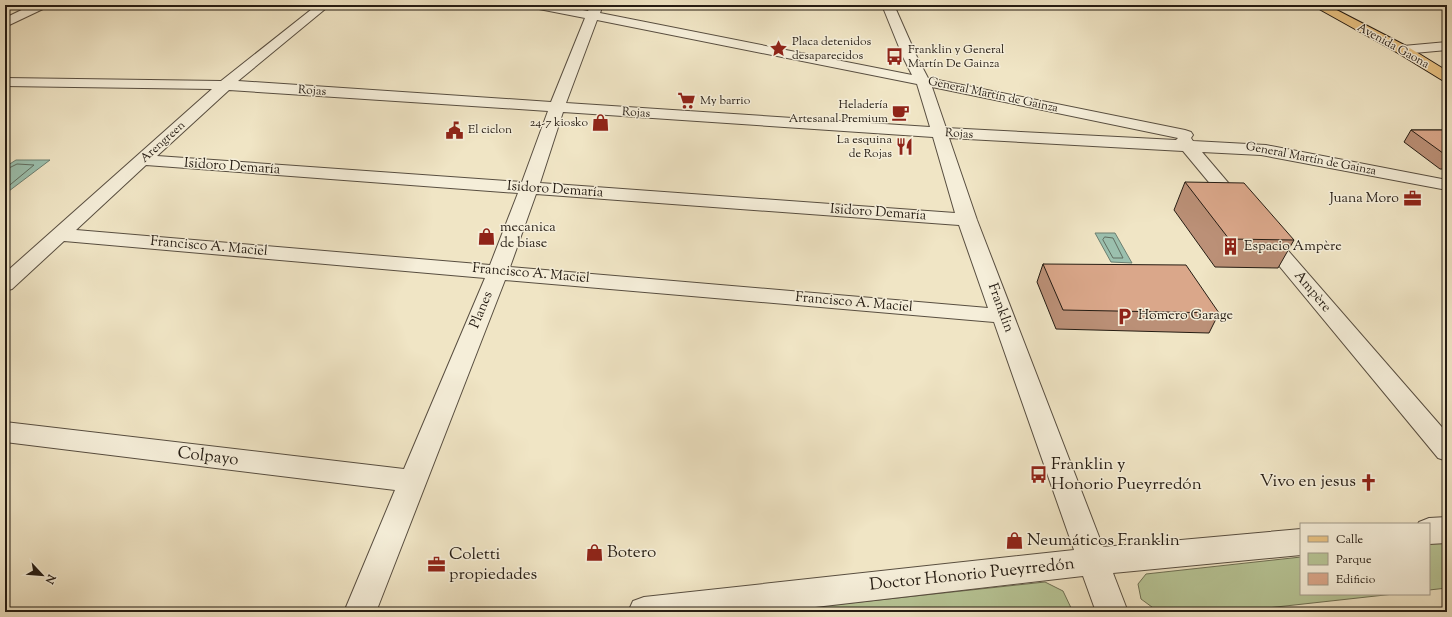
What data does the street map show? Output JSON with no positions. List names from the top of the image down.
{
  "streets": {
    "main road": ["Avenida Gaona"],
    "street": [
      "Rojas",
      "General Martín de Gainza",
      "Arengreen",
      "Isidoro Demaría",
      "Francisco A. Maciel",
      "Ampère",
      "Franklin",
      "Planes",
      "Colpayo",
      "Doctor Honorio Pueyrredón"
    ]
  },
  "crossings": [
    ["Rojas", "General Martín de Gainza"],
    ["Rojas", "Arengreen"],
    ["Rojas", "Ampère"],
    ["Rojas", "Franklin"],
    ["Rojas", "Planes"],
    ["General Martín de Gainza", "Ampère"],
    ["General Martín de Gainza", "Franklin"],
    ["General Martín de Gainza", "Planes"],
    ["Arengreen", "Isidoro Demaría"],
    ["Arengreen", "Francisco A. Maciel"],
    ["Isidoro Demaría", "Franklin"],
    ["Isidoro Demaría", "Planes"],
    ["Francisco A. Maciel", "Franklin"],
    ["Francisco A. Maciel", "Planes"],
    ["Franklin", "Doctor Honorio Pueyrredón"],
    ["Planes", "Colpayo"]
  ],
  "places": {
    "place": ["Placa detenidos desaparecidos"],
    "bus stop": ["Franklin y General Martín De Gainza", "Franklin y Honorio Pueyrredón"],
    "supermarket": ["My barrio"],
    "cafe": ["Heladería Artesanal Premium"],
    "shop": [
      "24-7 kiosko",
      "mecanica de biase",
      "Neumáticos Franklin",
      "Botero"
    ],
    "public building": ["El ciclon"],
    "restaurant": ["La esquina de Rojas"],
    "office": ["Juana Moro", "Coletti propiedades"],
    "building": ["Espacio Ampère"],
    "parking": ["Homero Garage"],
    "church": ["Vivo en jesus"]
  },
  "legend": ["Calle", "Parque", "Edificio"],
  "north": "bottom right"
}
